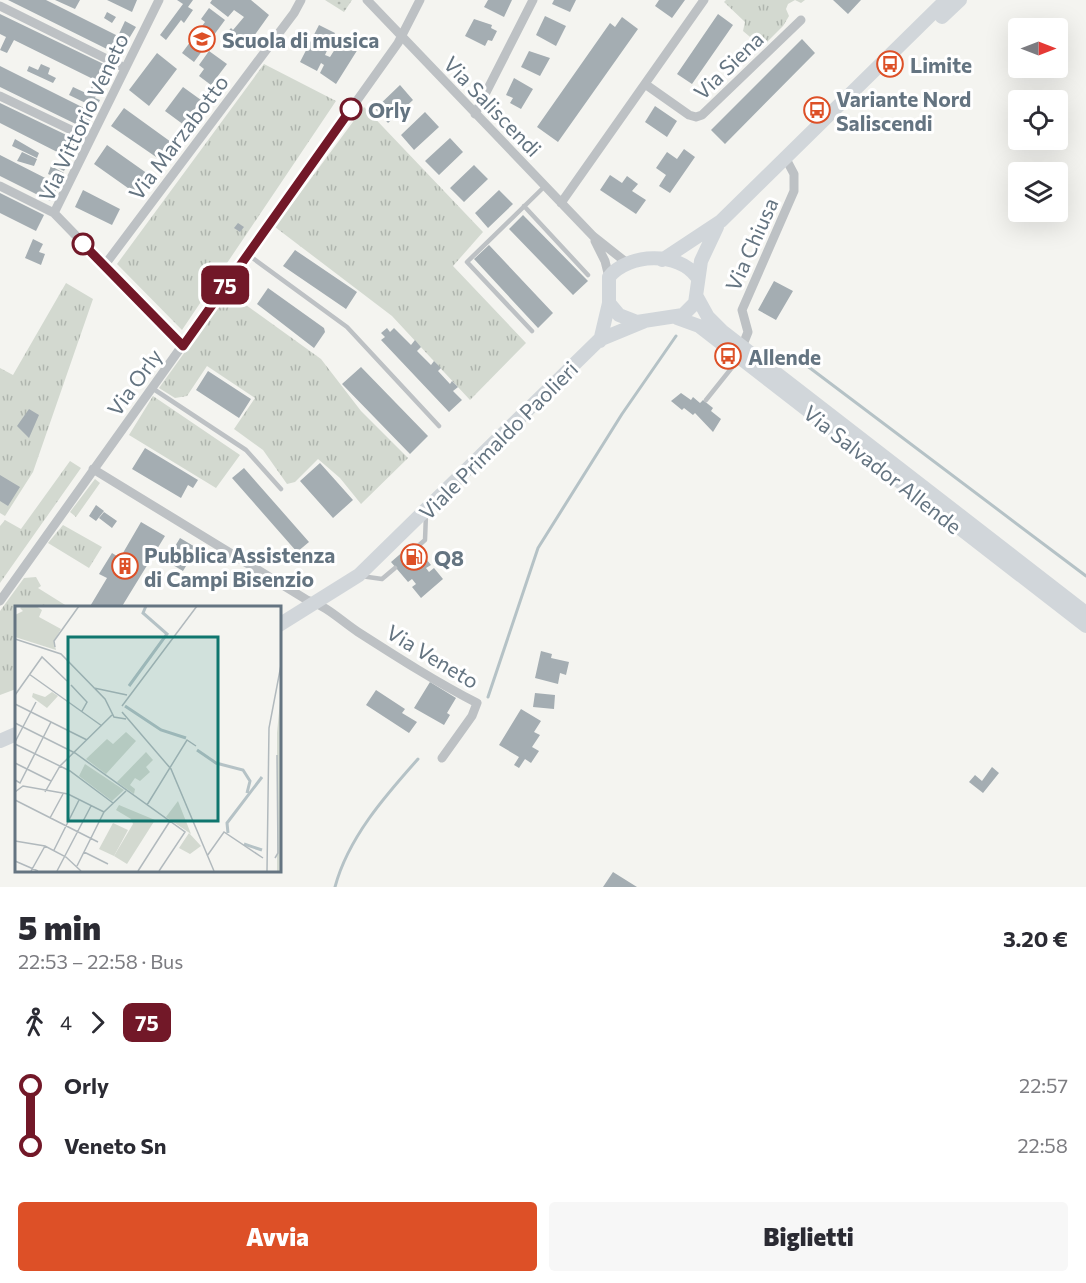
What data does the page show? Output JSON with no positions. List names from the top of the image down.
{
  "streets": {
    "main road": ["Viale Primaldo Paolieri", "Via Salvador Allende"],
    "street": [
      "Via Siena",
      "Via Saliscendi",
      "Via Vittorio Veneto",
      "Via Marzabotto",
      "Via Chiusa",
      "Via Orly",
      "Via Veneto"
    ]
  },
  "crossings": [
    ["Via Saliscendi", "Via Orly"],
    ["Via Saliscendi", "Viale Primaldo Paolieri"],
    ["Via Saliscendi", "Via Salvador Allende"],
    ["Via Vittorio Veneto", "Via Marzabotto"],
    ["Via Vittorio Veneto", "Via Orly"],
    ["Via Chiusa", "Via Salvador Allende"],
    ["Viale Primaldo Paolieri", "Via Salvador Allende"],
    ["Viale Primaldo Paolieri", "Via Veneto"]
  ],
  "places": {
    "school or university": ["Scuola di musica"],
    "bus stop": ["Limite", "Variante Nord Saliscendi", "Allende"],
    "other": ["Orly"],
    "fuel station": ["Q8"],
    "building": ["Pubblica Assistenza di Campi Bisenzio"]
  },
  "lines": ["bus line 75"],
  "north": "right",
  "page": {
    "on_map": "75",
    "heading": ["5 min", "22:53 – 22:58 · Bus", "3.20 €"],
    "legs": ["4", "75"],
    "list": [
      {
        "name": "Orly",
        "value": "22:57"
      },
      {
        "name": "Veneto Sn",
        "value": "22:58"
      }
    ],
    "buttons": ["Avvia", "Biglietti"]
  }
}
